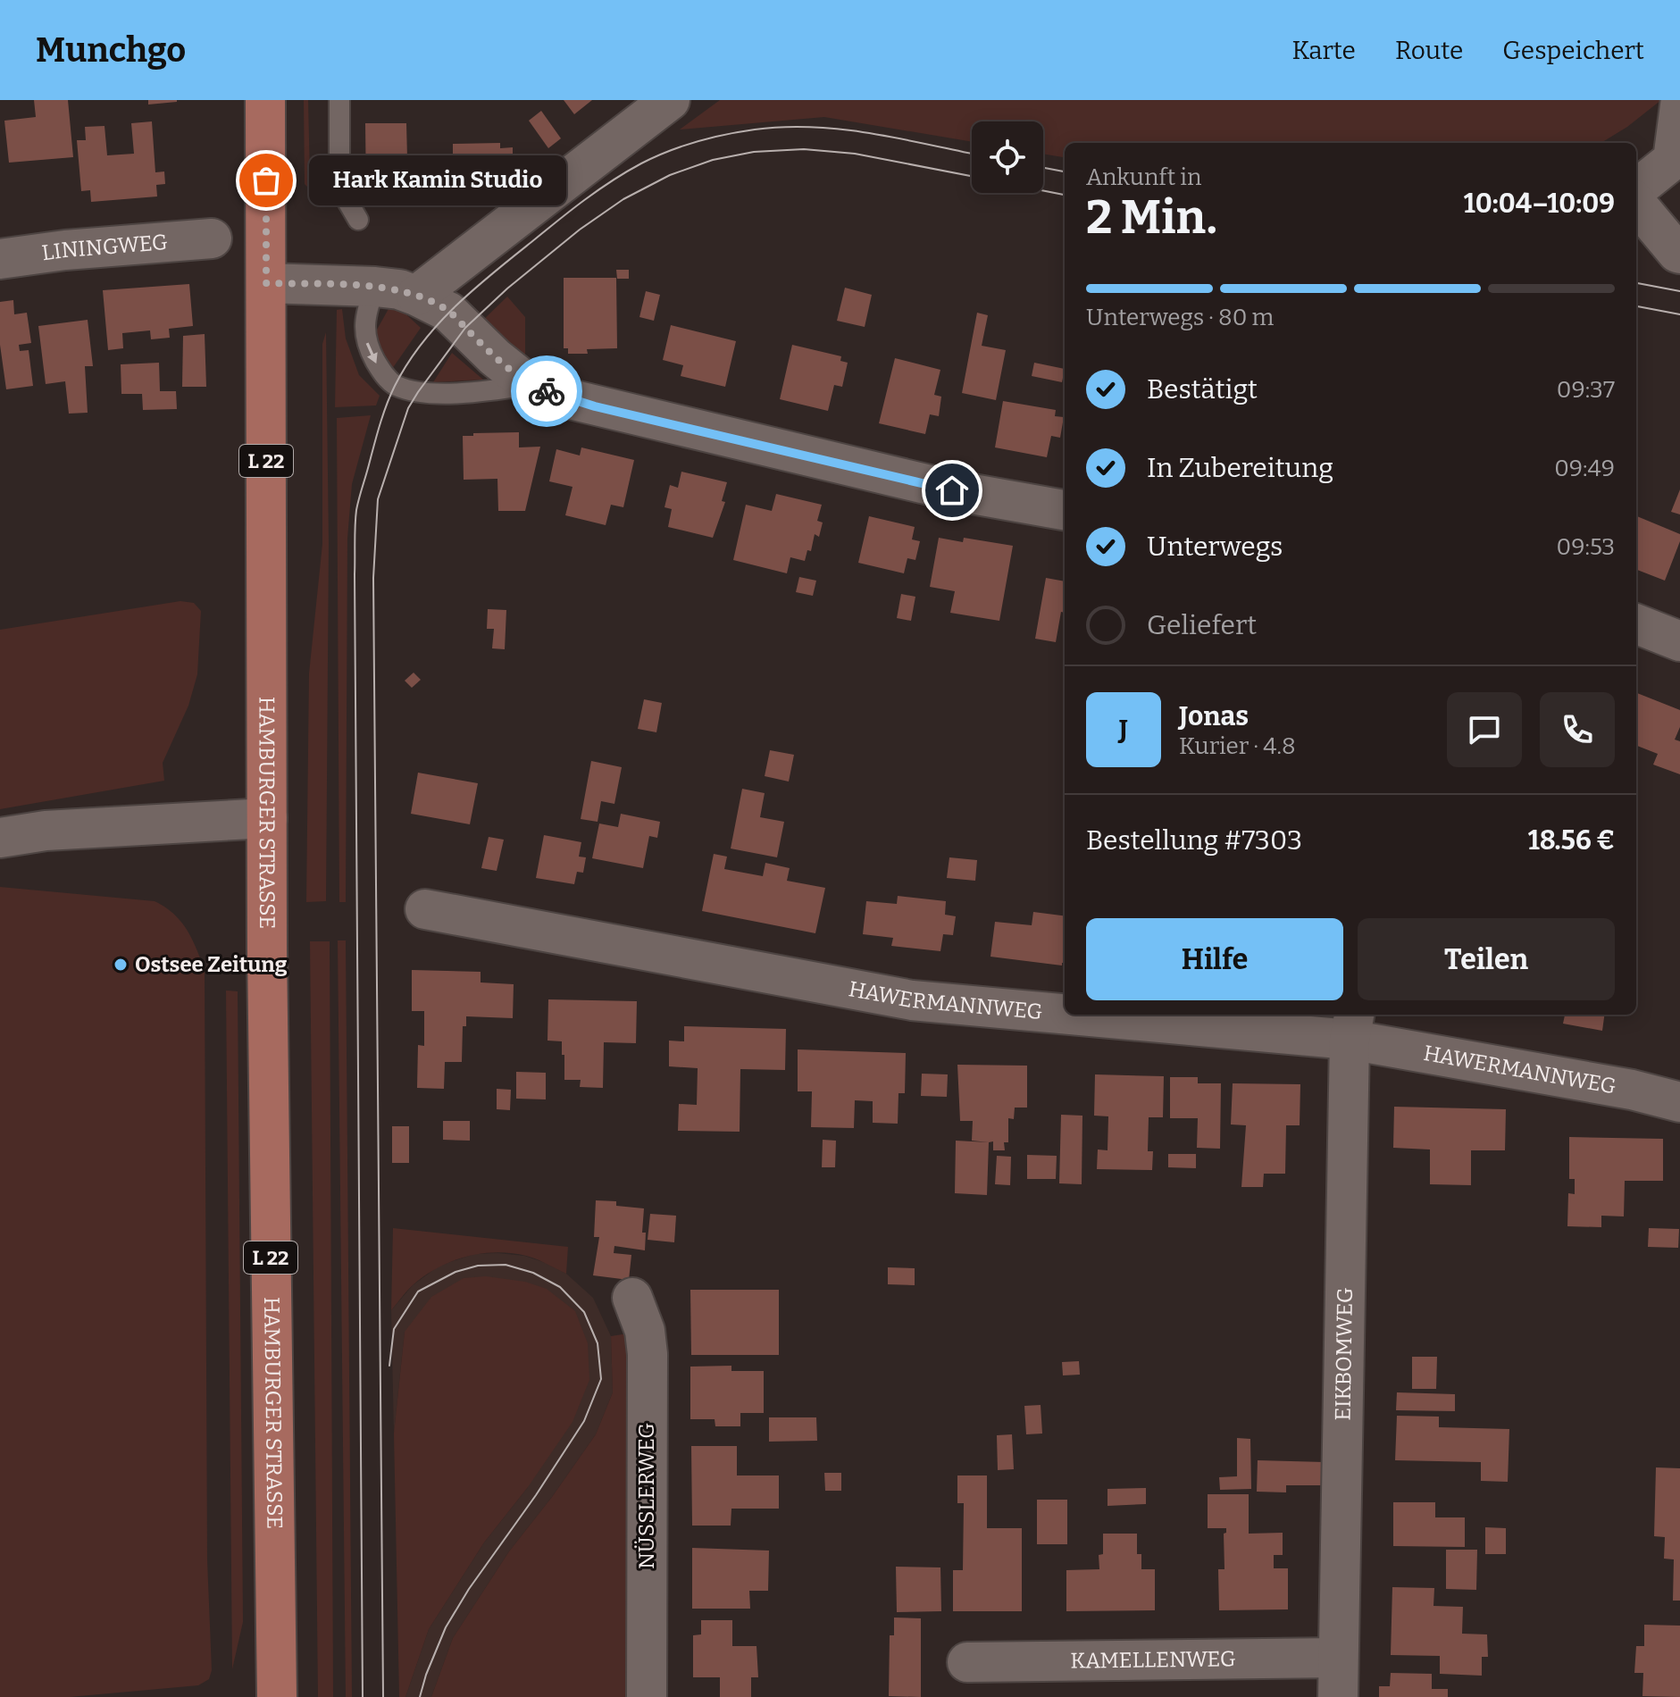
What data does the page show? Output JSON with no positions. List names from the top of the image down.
{
  "streets": {
    "main road": ["L 22", "HAMBURGER STRASSE"],
    "street": [
      "LININGWEG",
      "HAWERMANNWEG",
      "EIKBOMWEG",
      "NÜSSLERWEG",
      "KAMELLENWEG"
    ]
  },
  "crossings": [
    ["HAWERMANNWEG", "EIKBOMWEG"],
    ["EIKBOMWEG", "KAMELLENWEG"]
  ],
  "places": ["Hark Kamin Studio", "Ostsee Zeitung"],
  "page": {
    "header": "Munchgo",
    "nav": ["Karte", "Route", "Gespeichert"],
    "heading": ["2 Min.", "Ankunft in", "10:04–10:09"],
    "panel": [
      "Jonas",
      "Kurier · 4.8",
      "Bestellung #7303",
      "18.56 €"
    ],
    "bubble": "Hark Kamin Studio",
    "bar": "Unterwegs · 80 m",
    "list": [
      ["Bestätigt", "09:37"],
      ["In Zubereitung", "09:49"],
      ["Unterwegs", "09:53"],
      "Geliefert"
    ],
    "round": "J",
    "buttons": ["Hilfe", "Teilen"]
  }
}
